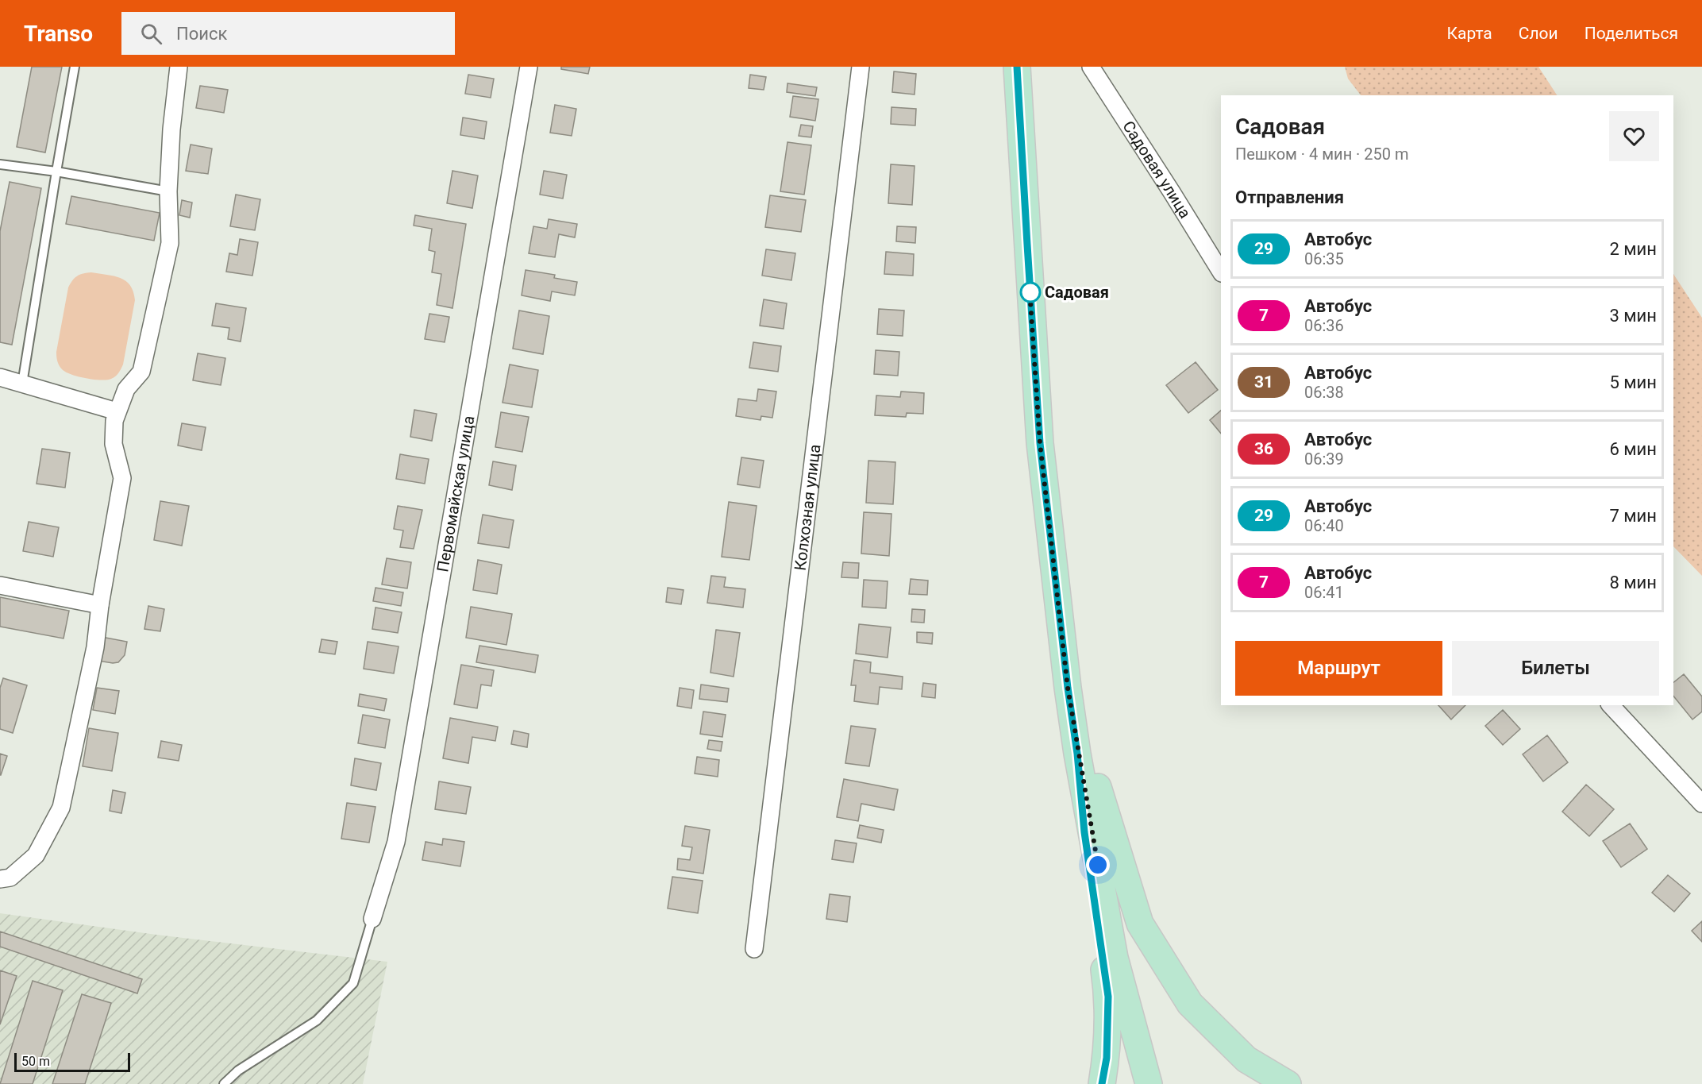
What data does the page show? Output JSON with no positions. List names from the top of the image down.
{
  "streets": {
    "street": ["Садовая улица", "Первомайская улица", "Колхозная улица"]
  },
  "places": ["Садовая"],
  "lines": ["bus line 29"],
  "scale_bar": "50 m",
  "page": {
    "header": "Transo",
    "search": "Поиск",
    "nav": ["Карта", "Слои", "Поделиться"],
    "heading": [
      ["Садовая", "Пешком · 4 мин · 250 m"],
      "Отправления"
    ],
    "list": [
      {
        "mark": "29",
        "name": "Автобус",
        "note": "06:35",
        "value": "2 мин"
      },
      {
        "mark": "7",
        "name": "Автобус",
        "note": "06:36",
        "value": "3 мин"
      },
      {
        "mark": "31",
        "name": "Автобус",
        "note": "06:38",
        "value": "5 мин"
      },
      {
        "mark": "36",
        "name": "Автобус",
        "note": "06:39",
        "value": "6 мин"
      },
      {
        "mark": "29",
        "name": "Автобус",
        "note": "06:40",
        "value": "7 мин"
      },
      {
        "mark": "7",
        "name": "Автобус",
        "note": "06:41",
        "value": "8 мин"
      }
    ],
    "buttons": ["Маршрут", "Билеты"],
    "scale": "50 m"
  }
}
